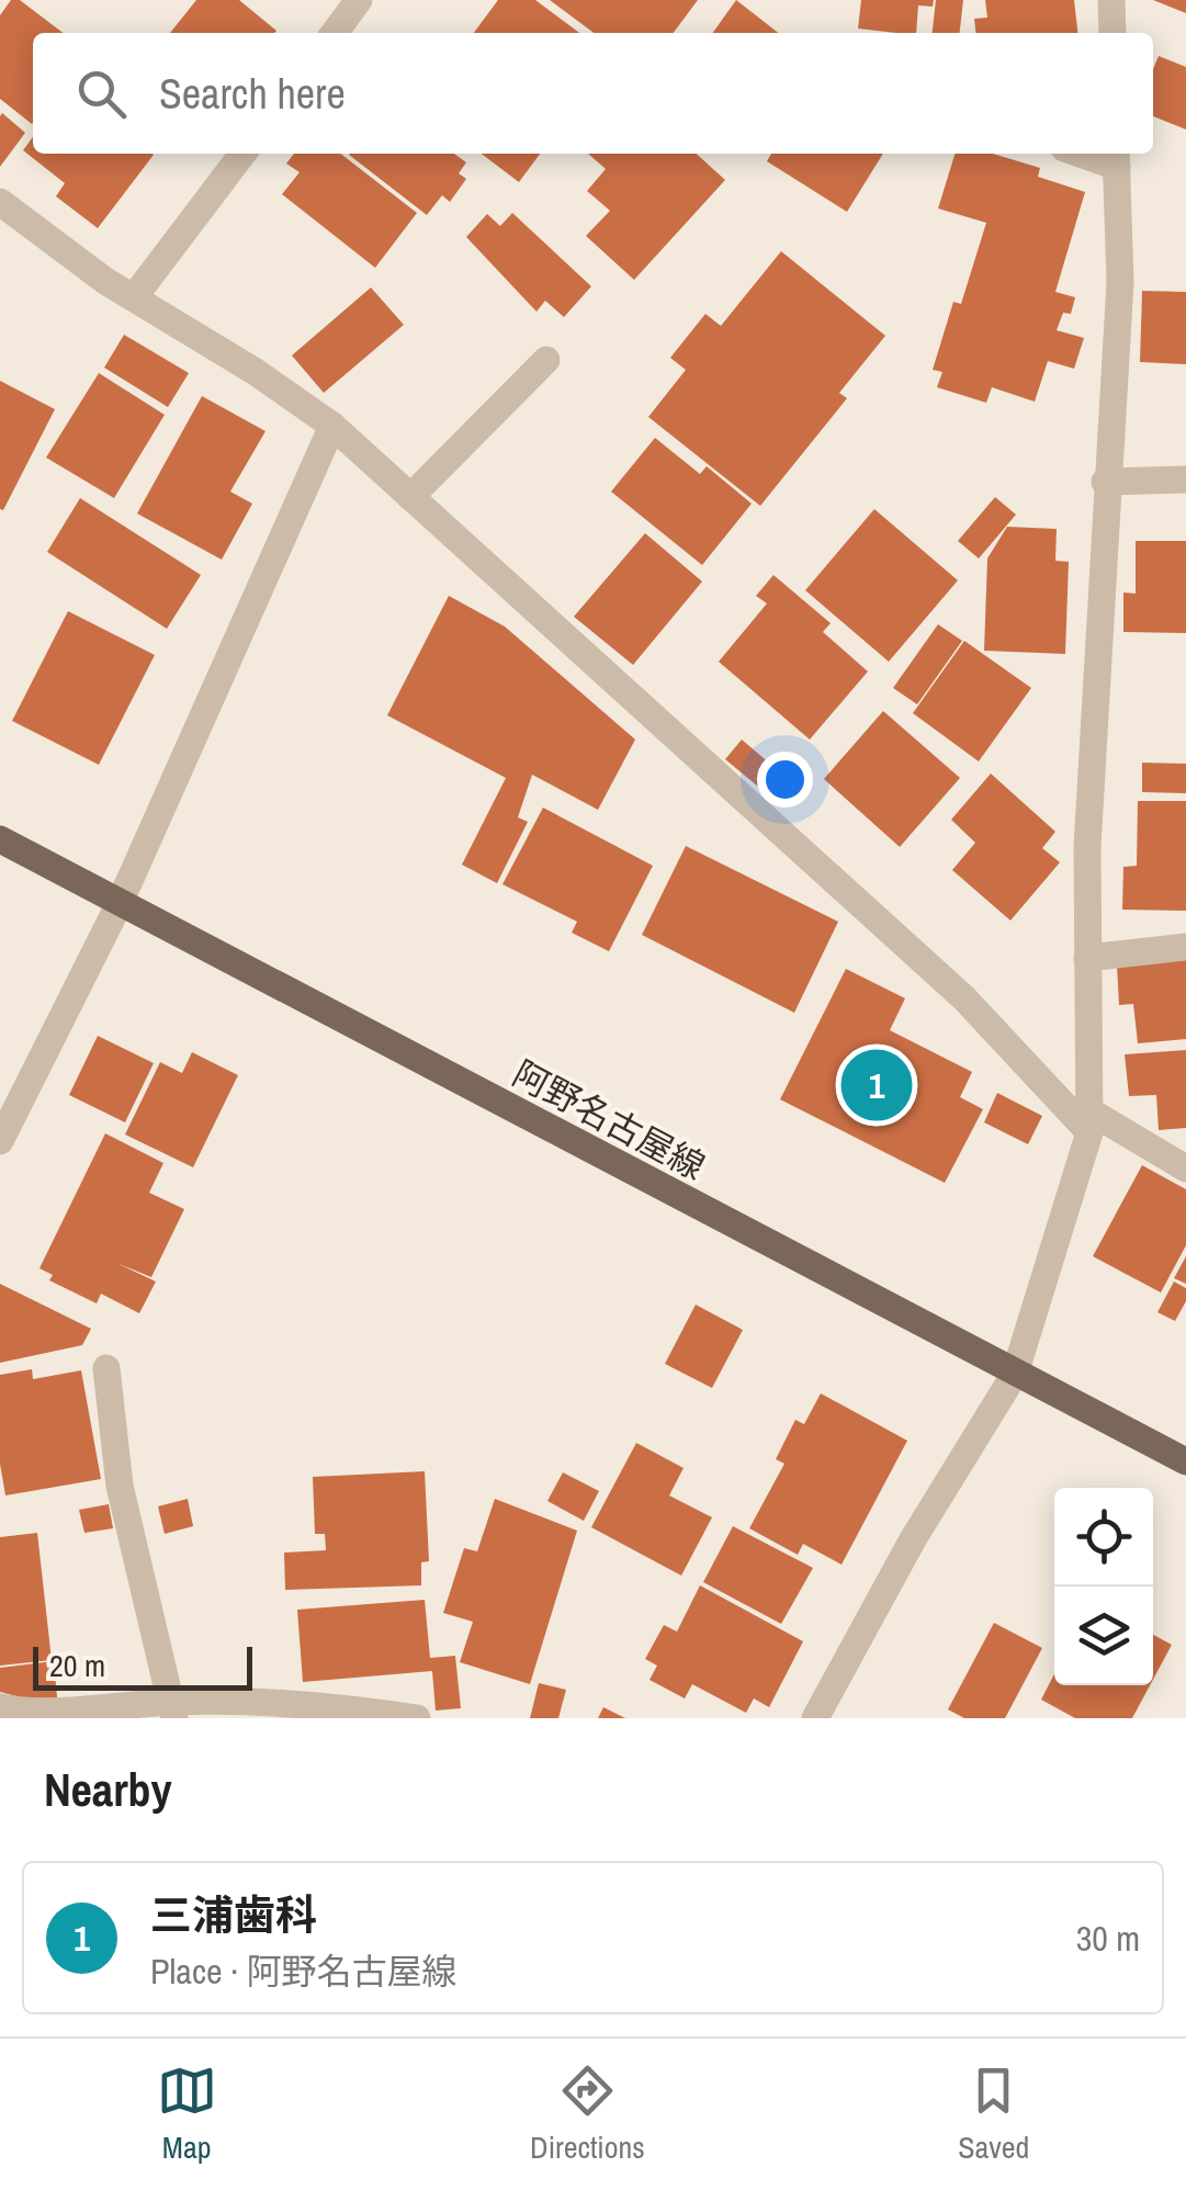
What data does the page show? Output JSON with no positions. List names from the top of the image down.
{
  "streets": {
    "main road": ["阿野名古屋線"]
  },
  "scale_bar": "20 m",
  "page": {
    "search": "Search here",
    "pins": "1",
    "scale": "20 m",
    "heading": "Nearby",
    "list": [
      {
        "mark": "1",
        "name": "三浦歯科",
        "note": "Place · 阿野名古屋線",
        "value": "30 m"
      }
    ],
    "nav": ["Map", "Directions", "Saved"]
  }
}
